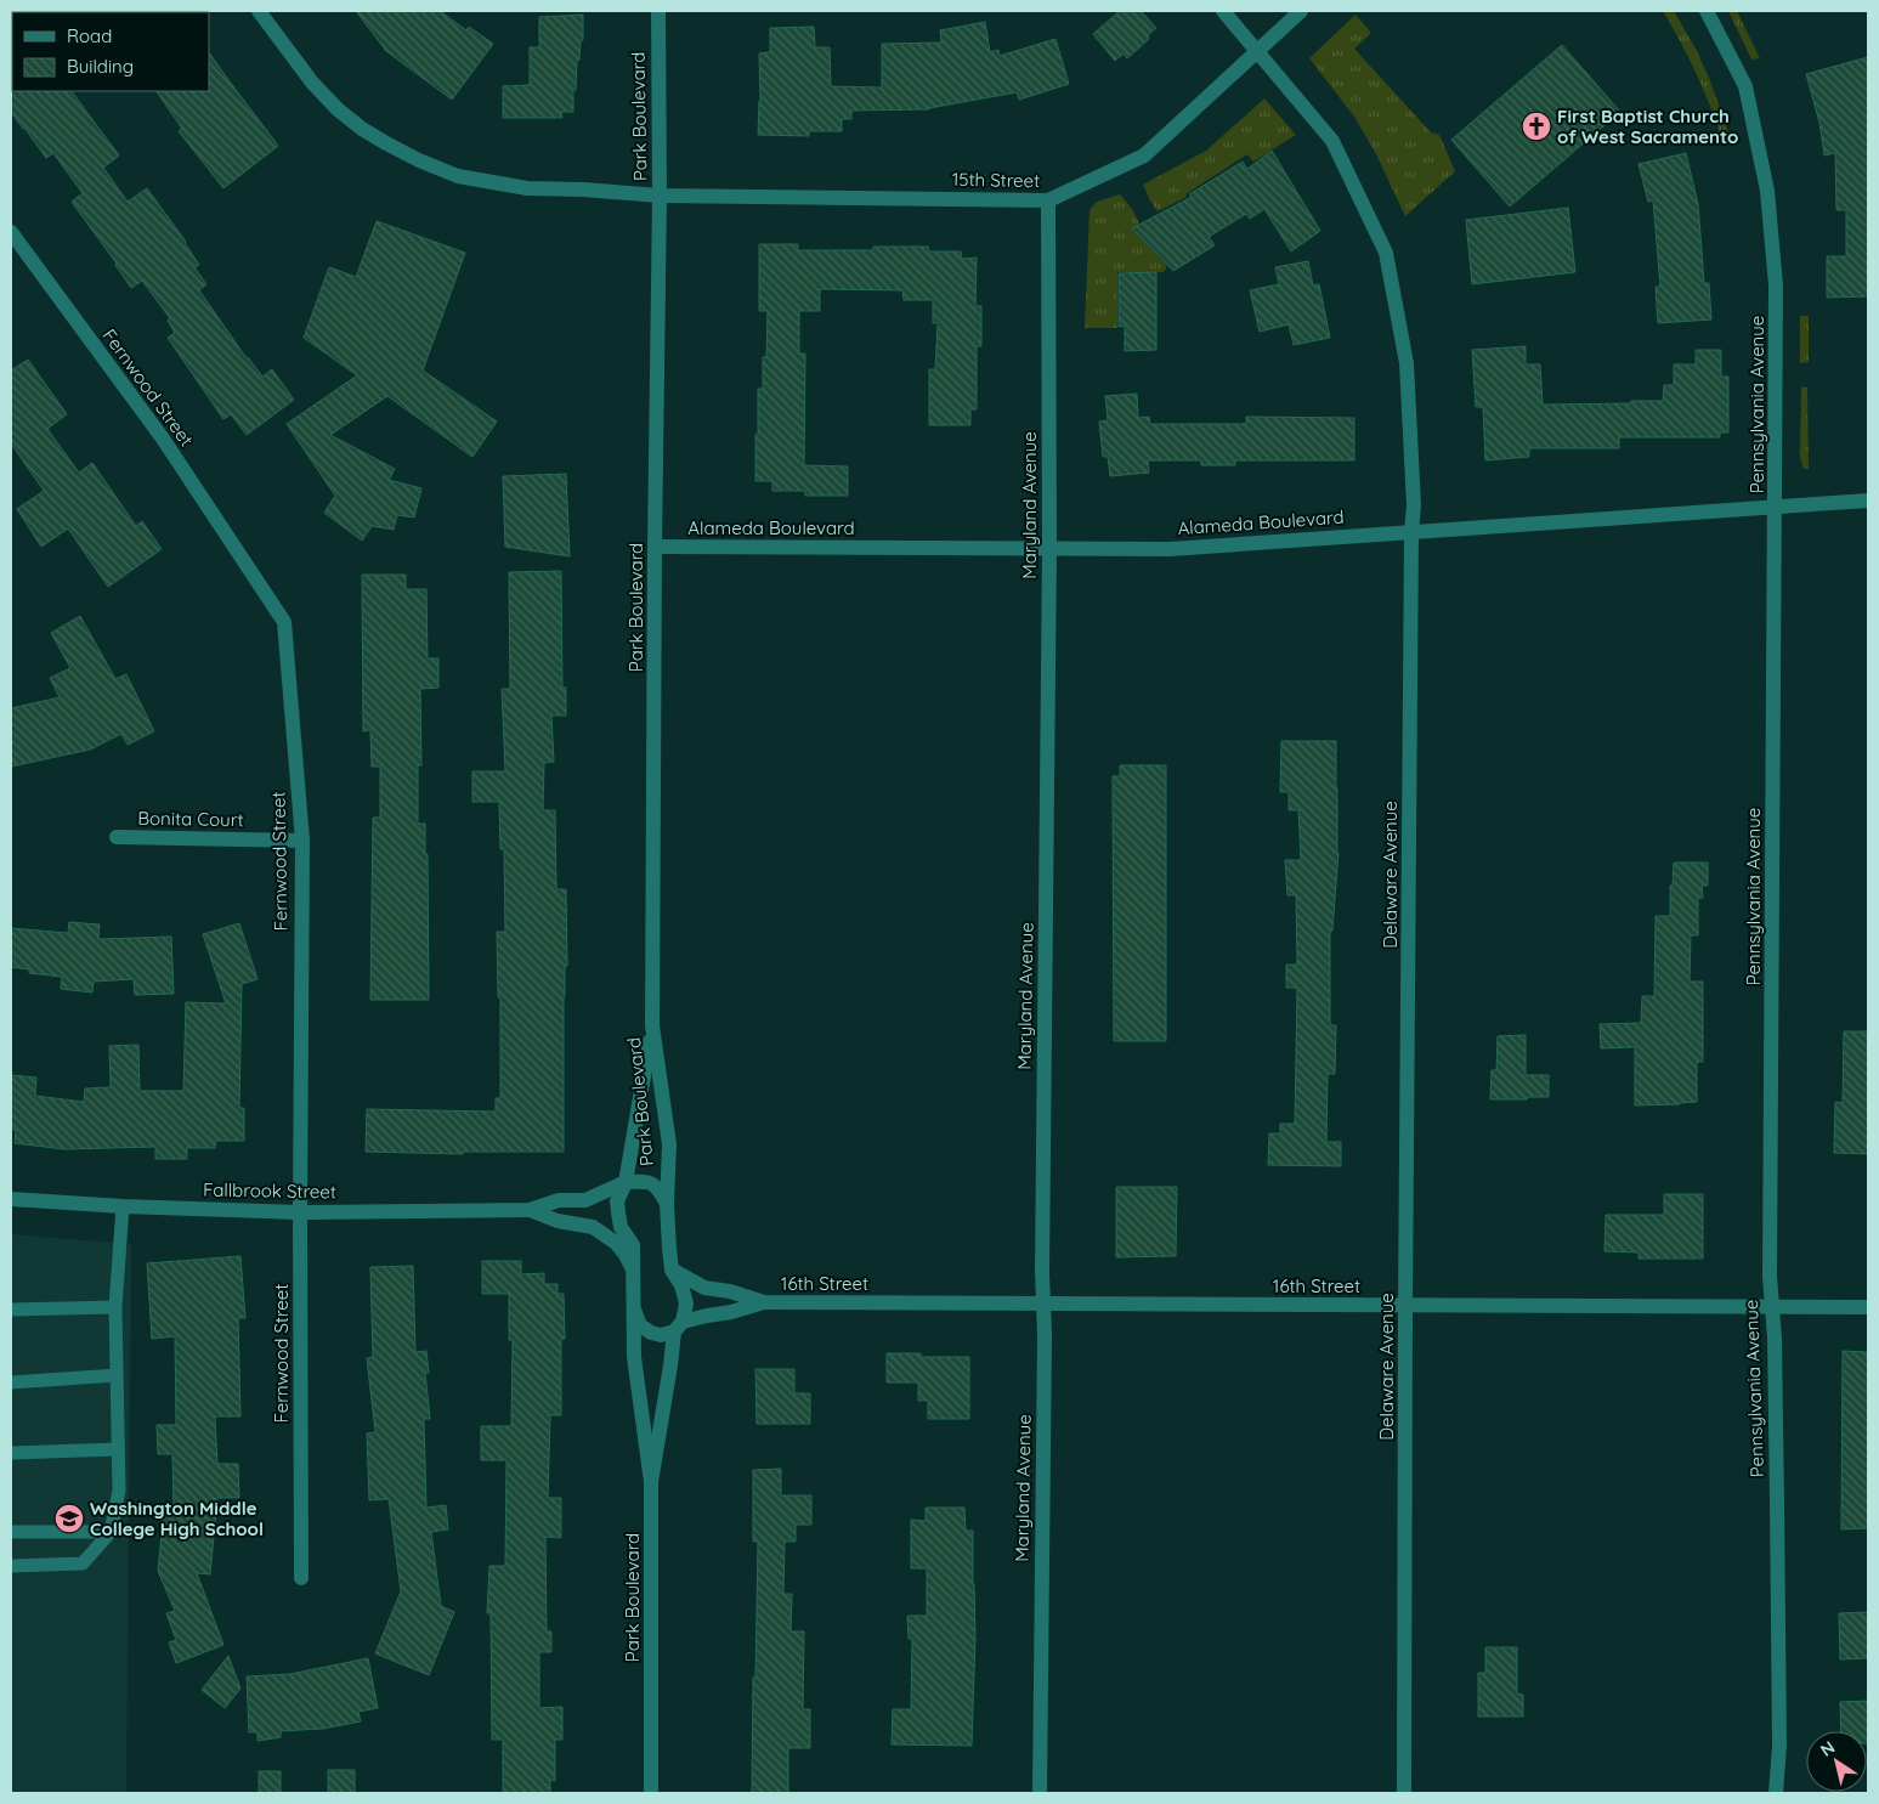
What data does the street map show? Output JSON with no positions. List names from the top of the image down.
{
  "streets": {
    "street": [
      "Park Boulevard",
      "15th Street",
      "Fernwood Street",
      "Pennsylvania Avenue",
      "Maryland Avenue",
      "Alameda Boulevard",
      "Bonita Court",
      "Delaware Avenue",
      "Fallbrook Street",
      "16th Street"
    ]
  },
  "crossings": [
    ["Park Boulevard", "15th Street"],
    ["Park Boulevard", "Alameda Boulevard"],
    ["15th Street", "Maryland Avenue"],
    ["15th Street", "Delaware Avenue"],
    ["Fernwood Street", "Bonita Court"],
    ["Fernwood Street", "Fallbrook Street"],
    ["Pennsylvania Avenue", "Alameda Boulevard"],
    ["Pennsylvania Avenue", "16th Street"],
    ["Maryland Avenue", "Alameda Boulevard"],
    ["Maryland Avenue", "16th Street"],
    ["Alameda Boulevard", "Delaware Avenue"],
    ["Delaware Avenue", "16th Street"]
  ],
  "places": {
    "church": ["First Baptist Church of West Sacramento"],
    "school or university": ["Washington Middle College High School"]
  },
  "legend": ["Road", "Building"],
  "north": "top left"
}
